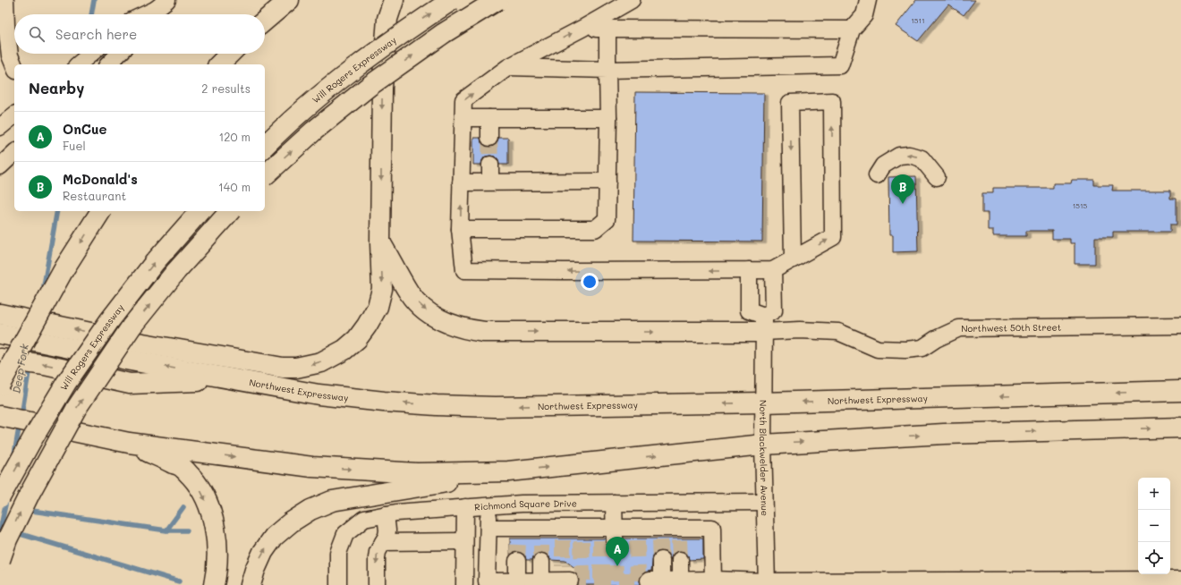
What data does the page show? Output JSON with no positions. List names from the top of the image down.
{
  "streets": {
    "highway": ["Will Rogers Expressway", "Northwest Expressway"],
    "street": ["Northwest 50th Street", "North Blackwelder Avenue", "Richmond Square Drive"]
  },
  "crossings": [
    ["Northwest 50th Street", "North Blackwelder Avenue"],
    ["Northwest Expressway", "North Blackwelder Avenue"],
    ["North Blackwelder Avenue", "Richmond Square Drive"]
  ],
  "water": ["Deep Fork"],
  "house_numbers": ["1511", "1515"],
  "page": {
    "search": "Search here",
    "heading": ["Nearby", "2 results"],
    "list": [
      {
        "mark": "A",
        "name": "OnCue",
        "note": "Fuel",
        "value": "120 m"
      },
      {
        "mark": "B",
        "name": "McDonald's",
        "note": "Restaurant",
        "value": "140 m"
      }
    ],
    "pins": ["B", "A"],
    "map_buttons": ["+", "−"]
  }
}
